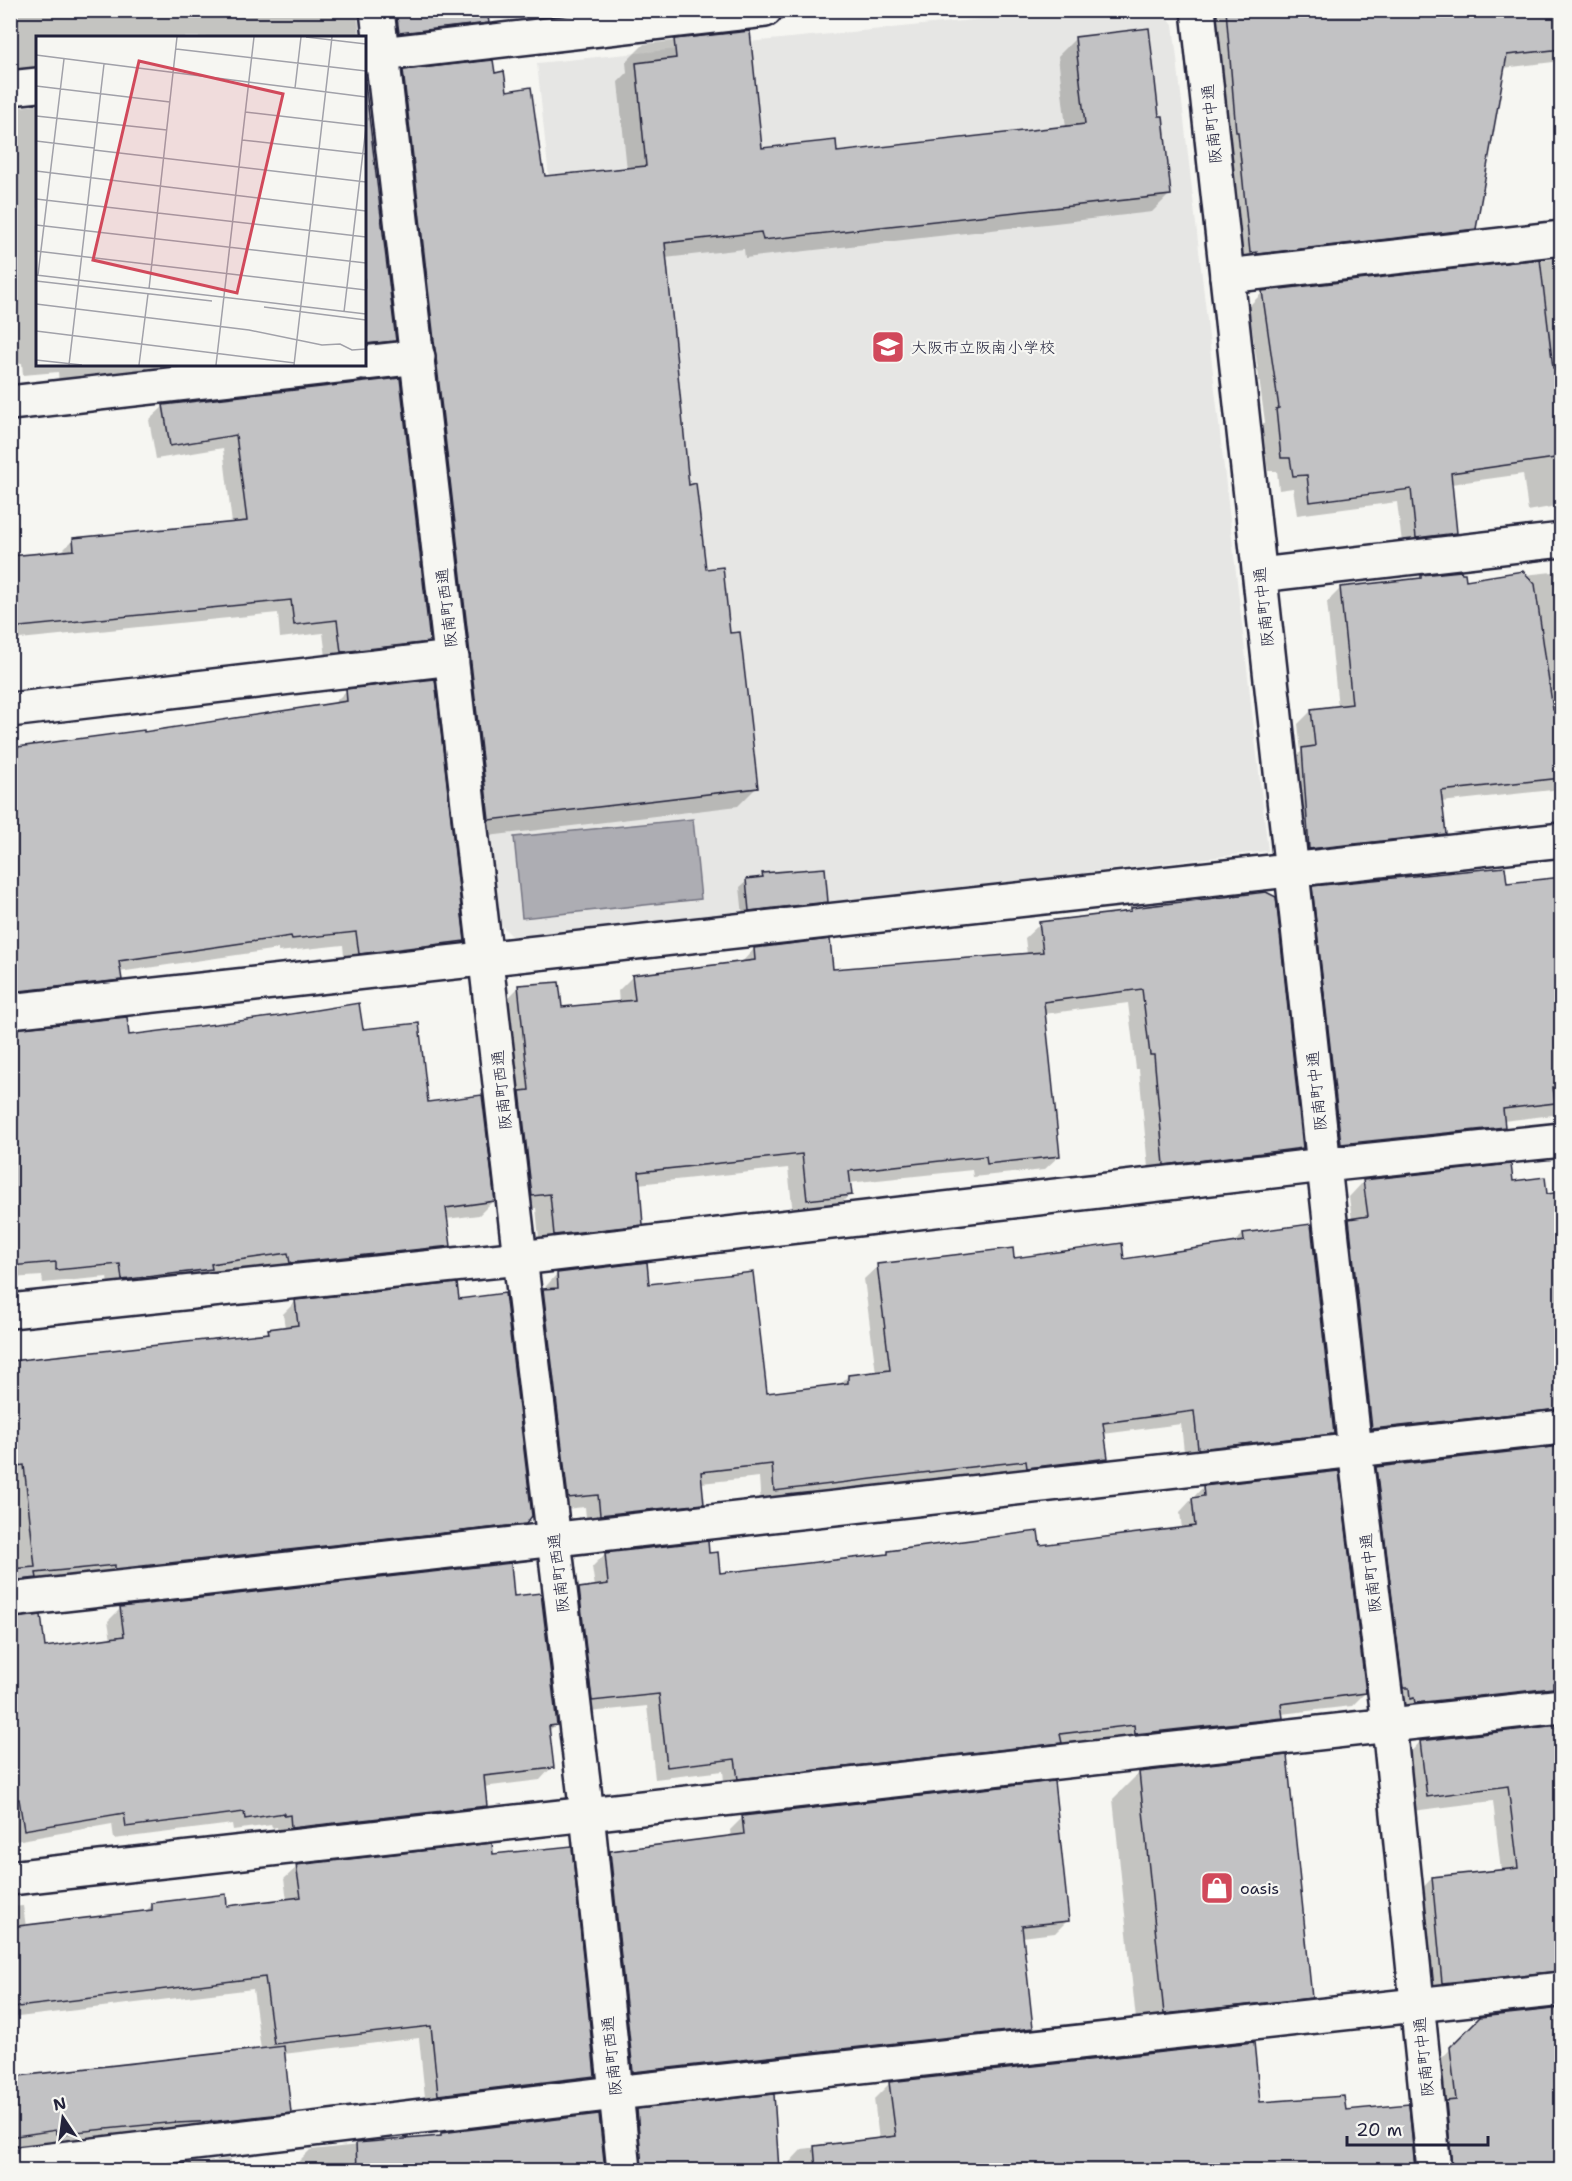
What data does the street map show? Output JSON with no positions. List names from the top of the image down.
{
  "streets": {
    "street": ["阪南町中通", "阪南町西通"]
  },
  "places": {
    "school or university": ["大阪市立阪南小学校"],
    "shop": ["oasis"]
  },
  "scale_bar": "20 m",
  "north": "top"
}
